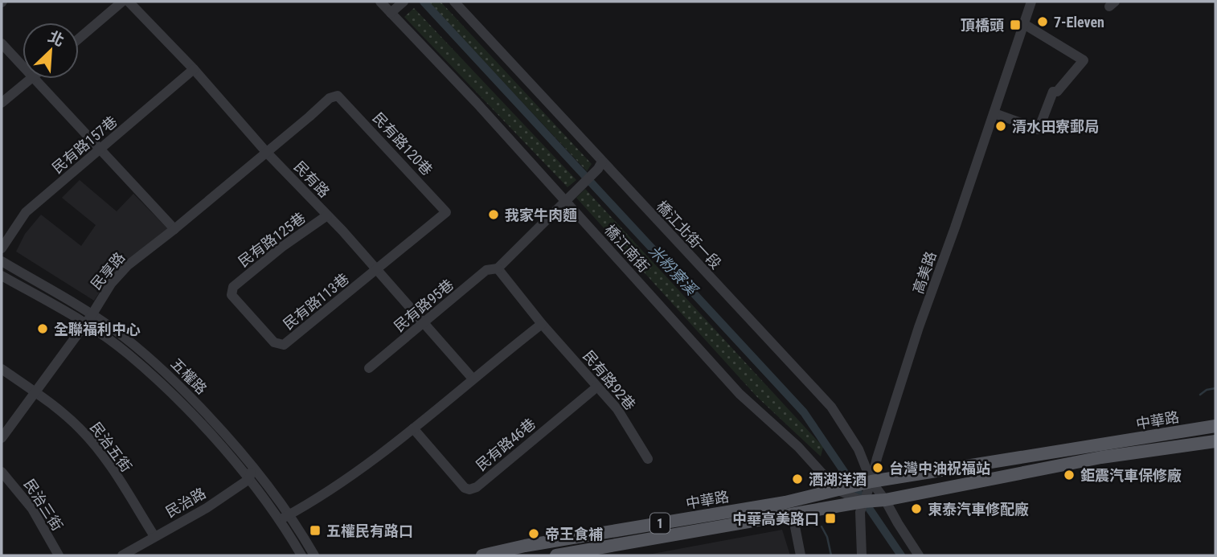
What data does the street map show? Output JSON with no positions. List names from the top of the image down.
{
  "streets": {
    "main road": ["中華路", "1"],
    "street": [
      "民有路120巷",
      "民有路157巷",
      "民有路",
      "橋江北街一段",
      "民有路125巷",
      "橋江南街",
      "民享路",
      "高美路",
      "民有路113巷",
      "民有路95巷",
      "五權路",
      "民有路92巷",
      "民有路46巷",
      "民治五街",
      "民治路",
      "民治三街"
    ]
  },
  "crossings": [
    ["民有路120巷", "民有路"],
    ["民有路120巷", "民享路"],
    ["民有路120巷", "民有路113巷"],
    ["民有路157巷", "民有路"],
    ["民有路", "民有路125巷"],
    ["民有路", "民享路"],
    ["民有路", "民有路113巷"],
    ["民有路", "民有路95巷"],
    ["橋江北街一段", "高美路"],
    ["橋江北街一段", "民有路95巷"],
    ["橋江北街一段", "中華路"],
    ["橋江北街一段", "1"],
    ["民有路125巷", "民有路113巷"],
    ["橋江南街", "高美路"],
    ["橋江南街", "民有路95巷"],
    ["橋江南街", "中華路"],
    ["橋江南街", "1"],
    ["民享路", "五權路"],
    ["民享路", "民治五街"],
    ["高美路", "中華路"],
    ["高美路", "1"],
    ["民有路95巷", "民有路92巷"],
    ["五權路", "民治路"],
    ["民有路92巷", "民有路46巷"],
    ["中華路", "1"],
    ["民治五街", "民治路"]
  ],
  "water": ["米粉寮溪"],
  "places": {
    "other": [
      "7-Eleven",
      "清水田寮郵局",
      "我家牛肉麵",
      "全聯福利中心",
      "台灣中油祝福站",
      "鉅震汽車保修廠",
      "酒湖洋酒",
      "東泰汽車修配廠",
      "帝王食補"
    ],
    "transit": ["頂橋頭", "中華高美路口", "五權民有路口"]
  },
  "north": "top right"
}
